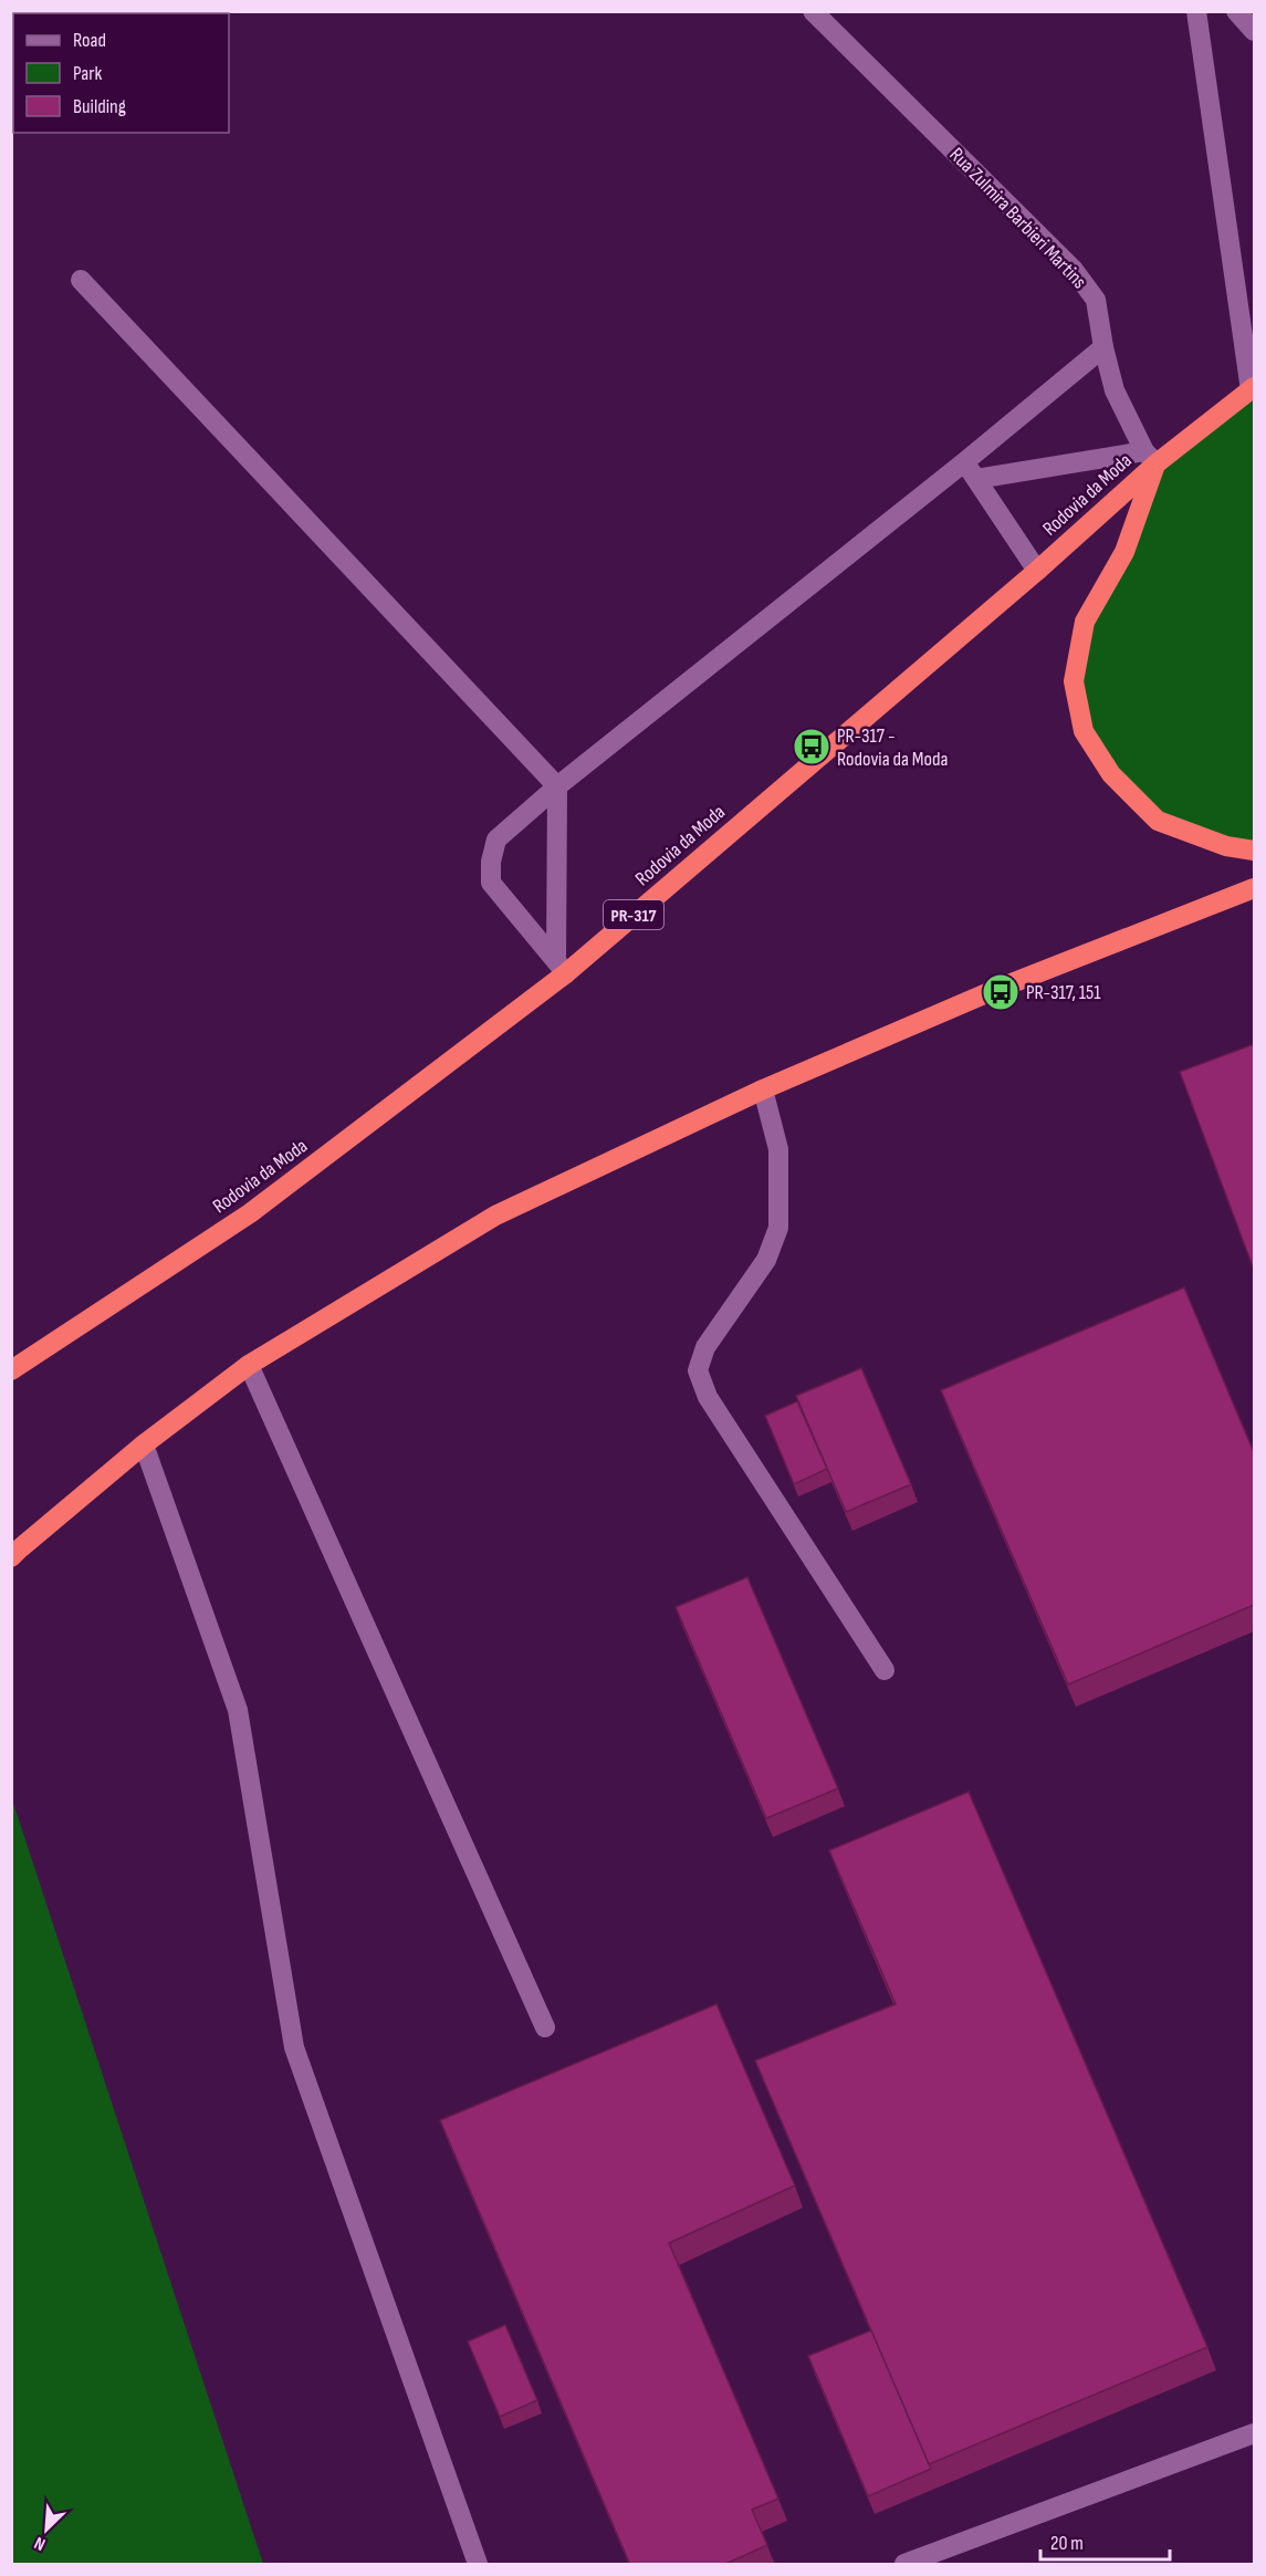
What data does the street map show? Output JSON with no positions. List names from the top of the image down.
{
  "streets": {
    "highway": ["Rodovia da Moda", "PR-317"],
    "street": ["Rua Zulmira Barbieri Martins"]
  },
  "crossings": [
    ["Rua Zulmira Barbieri Martins", "Rodovia da Moda"]
  ],
  "places": {
    "bus stop": ["PR-317 - Rodovia da Moda", "PR-317, 151"]
  },
  "legend": ["Road", "Park", "Building"],
  "scale_bar": "20 m",
  "north": "bottom left"
}
